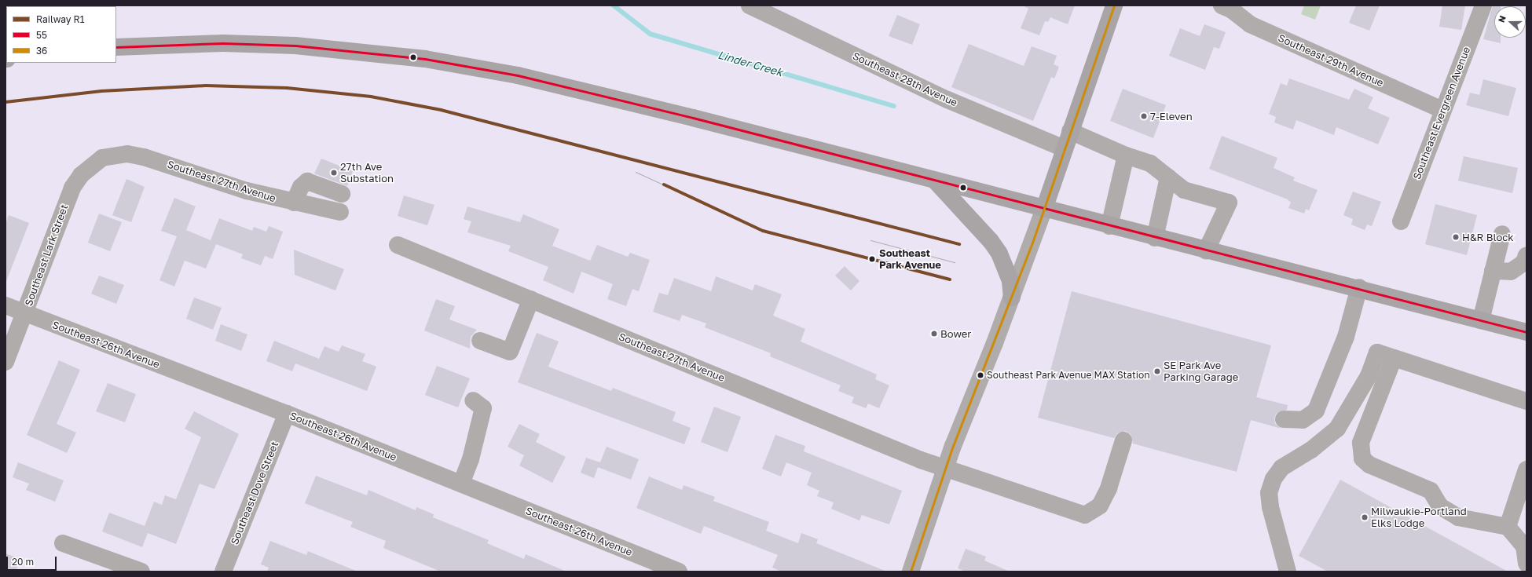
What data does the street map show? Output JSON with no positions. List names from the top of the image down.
{
  "streets": {
    "street": [
      "Southeast 29th Avenue",
      "Southeast 28th Avenue",
      "Southeast Evergreen Avenue",
      "Southeast 27th Avenue",
      "Southeast Lark Street",
      "Southeast 26th Avenue",
      "Southeast Dove Street"
    ]
  },
  "crossings": [
    ["Southeast 29th Avenue", "Southeast Evergreen Avenue"],
    ["Southeast 27th Avenue", "Southeast Lark Street"],
    ["Southeast Lark Street", "Southeast 26th Avenue"],
    ["Southeast 26th Avenue", "Southeast Dove Street"]
  ],
  "water": ["Linder Creek"],
  "places": [
    "7-Eleven",
    "27th Ave Substation",
    "H&R Block",
    "Southeast Park Avenue",
    "Bower",
    "SE Park Ave Parking Garage",
    "Southeast Park Avenue MAX Station",
    "Milwaukie-Portland Elks Lodge"
  ],
  "lines": ["transit line 36", "transit line 55", "rail line R1"],
  "legend": ["Railway R1", "55", "36"],
  "scale_bar": "20 m",
  "north": "left"
}
